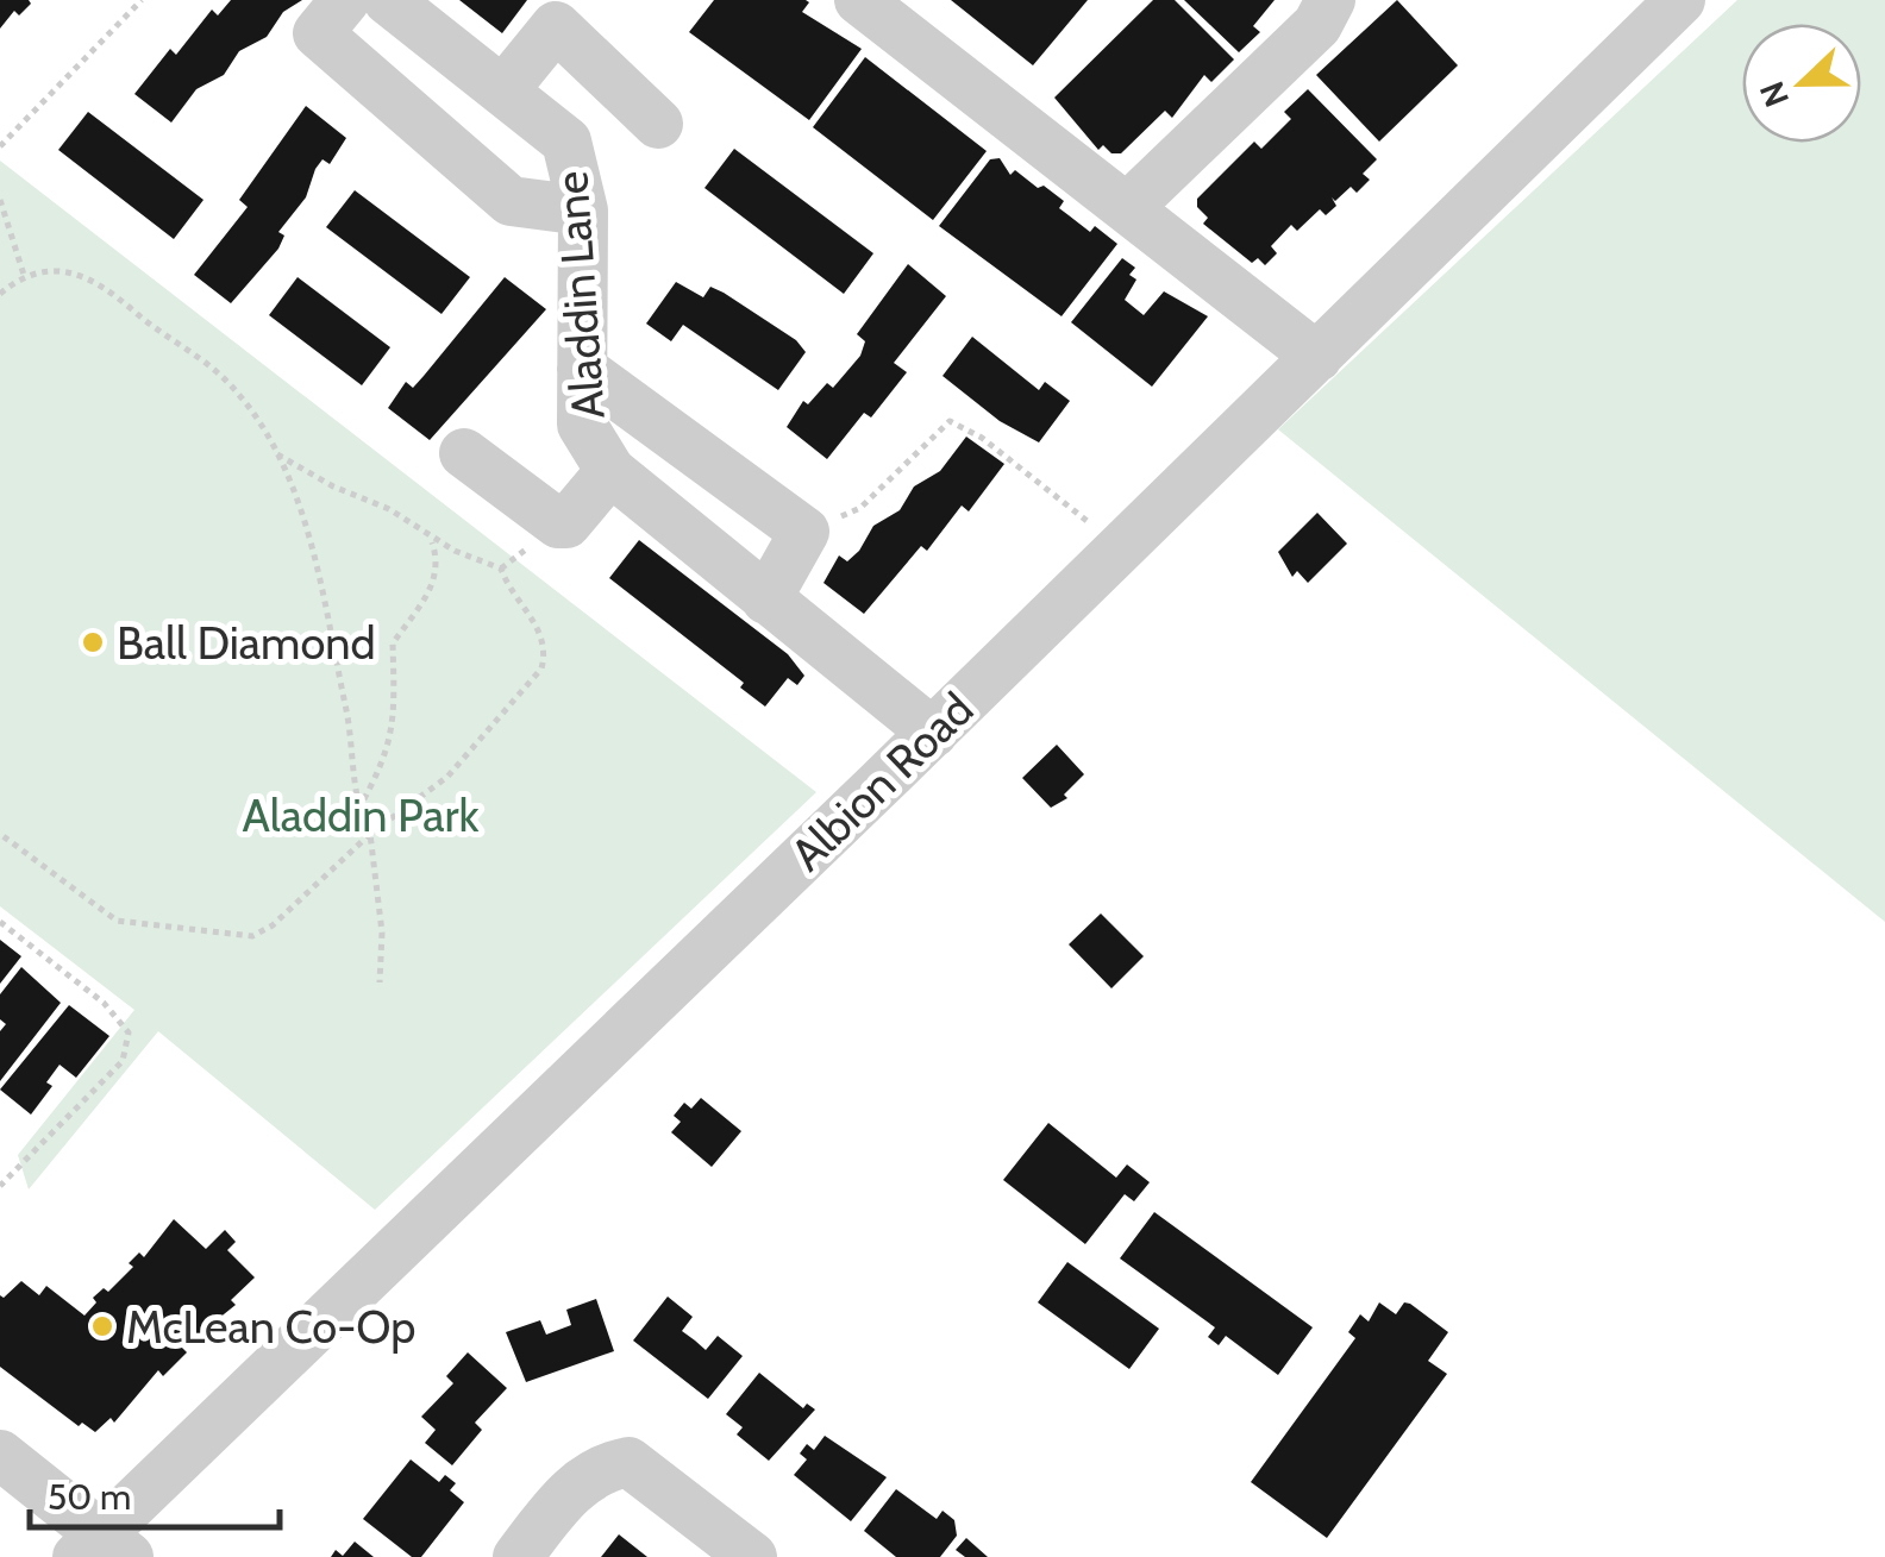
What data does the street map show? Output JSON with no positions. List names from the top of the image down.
{
  "streets": {
    "street": ["Aladdin Lane", "Albion Road"]
  },
  "crossings": [
    ["Aladdin Lane", "Albion Road"]
  ],
  "parks": ["Aladdin Park"],
  "places": ["Ball Diamond", "McLean Co-Op"],
  "scale_bar": "50 m",
  "north": "left"
}
